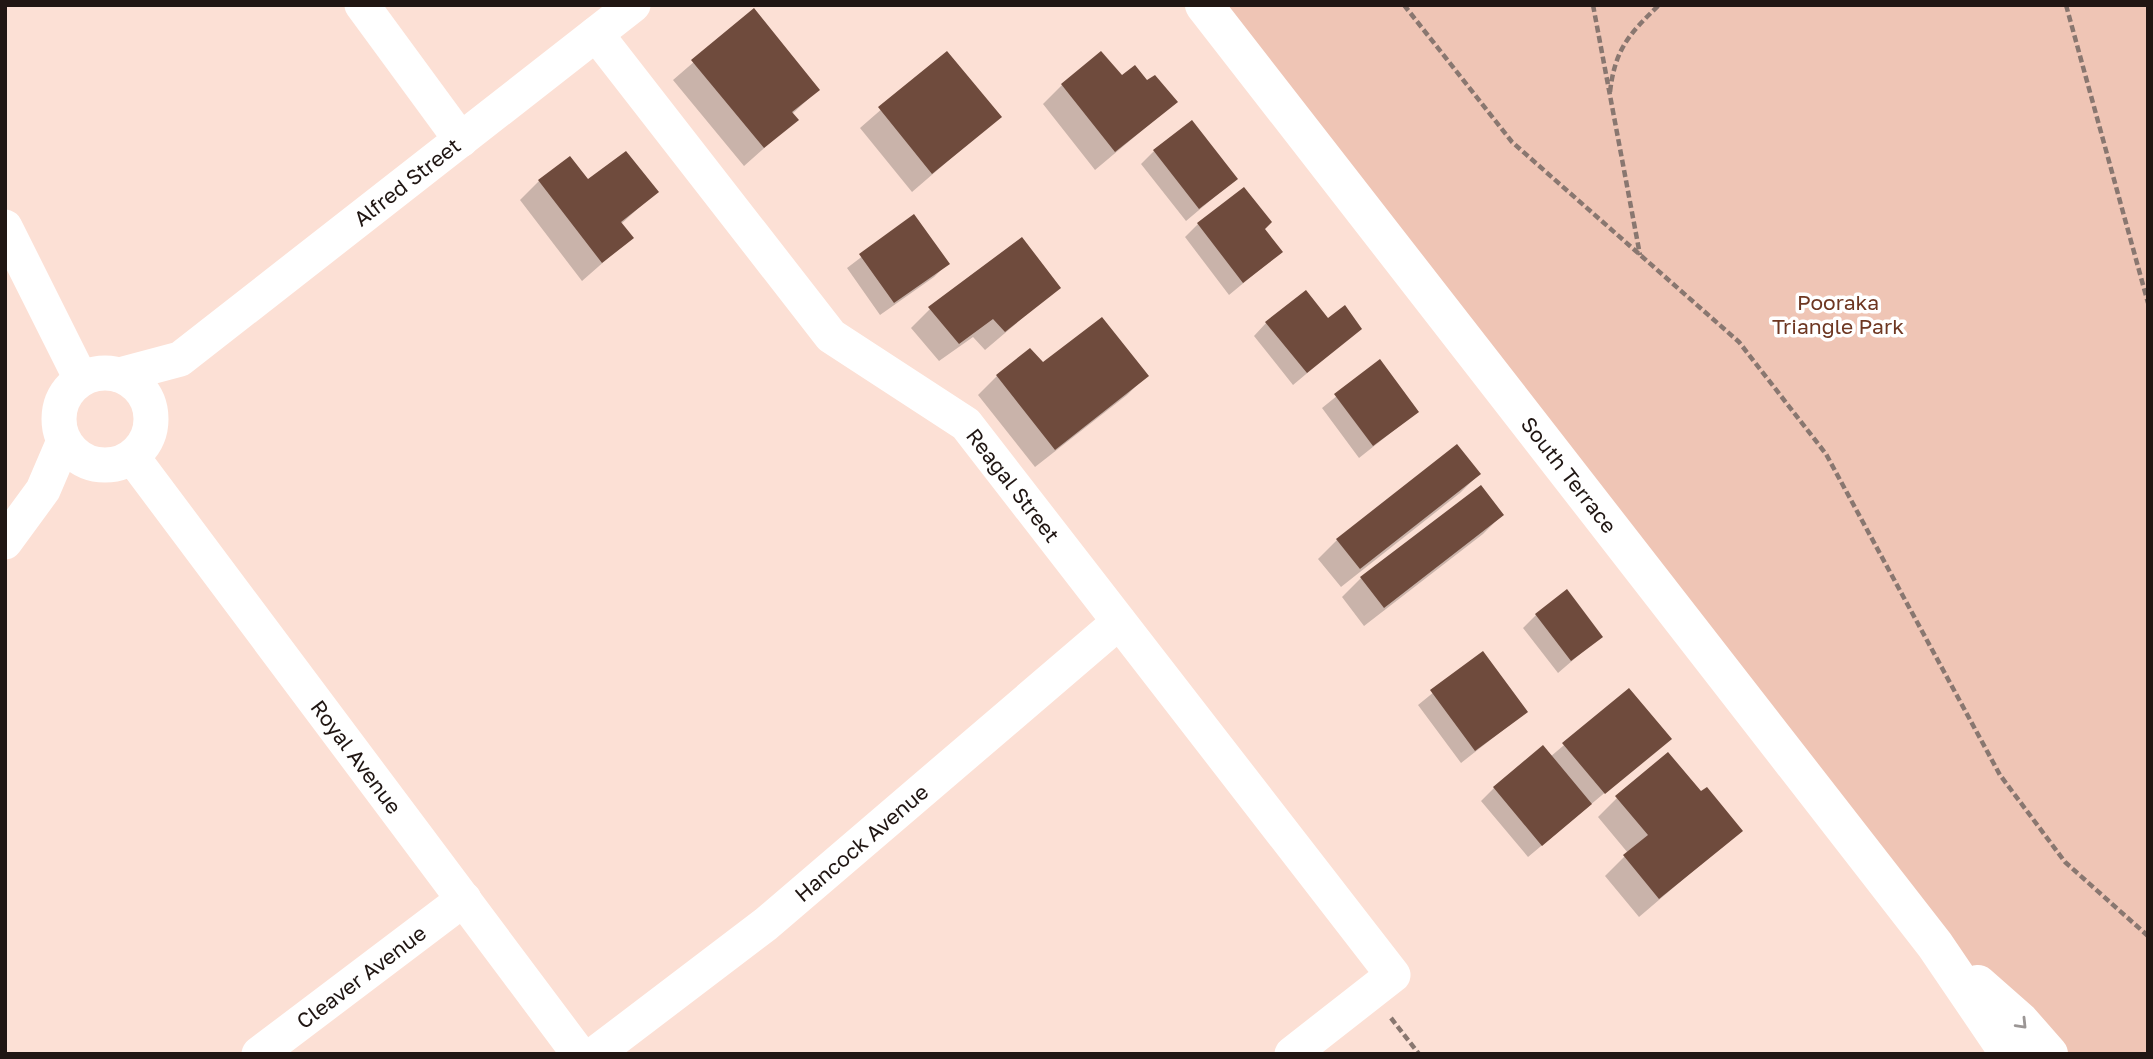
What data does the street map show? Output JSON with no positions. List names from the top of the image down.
{
  "streets": {
    "street": [
      "Alfred Street",
      "South Terrace",
      "Reagal Street",
      "Royal Avenue",
      "Hancock Avenue",
      "Cleaver Avenue"
    ]
  },
  "crossings": [
    ["Alfred Street", "Reagal Street"],
    ["Alfred Street", "Royal Avenue"],
    ["Reagal Street", "Hancock Avenue"],
    ["Royal Avenue", "Cleaver Avenue"]
  ],
  "parks": ["Pooraka Triangle Park"]
}
